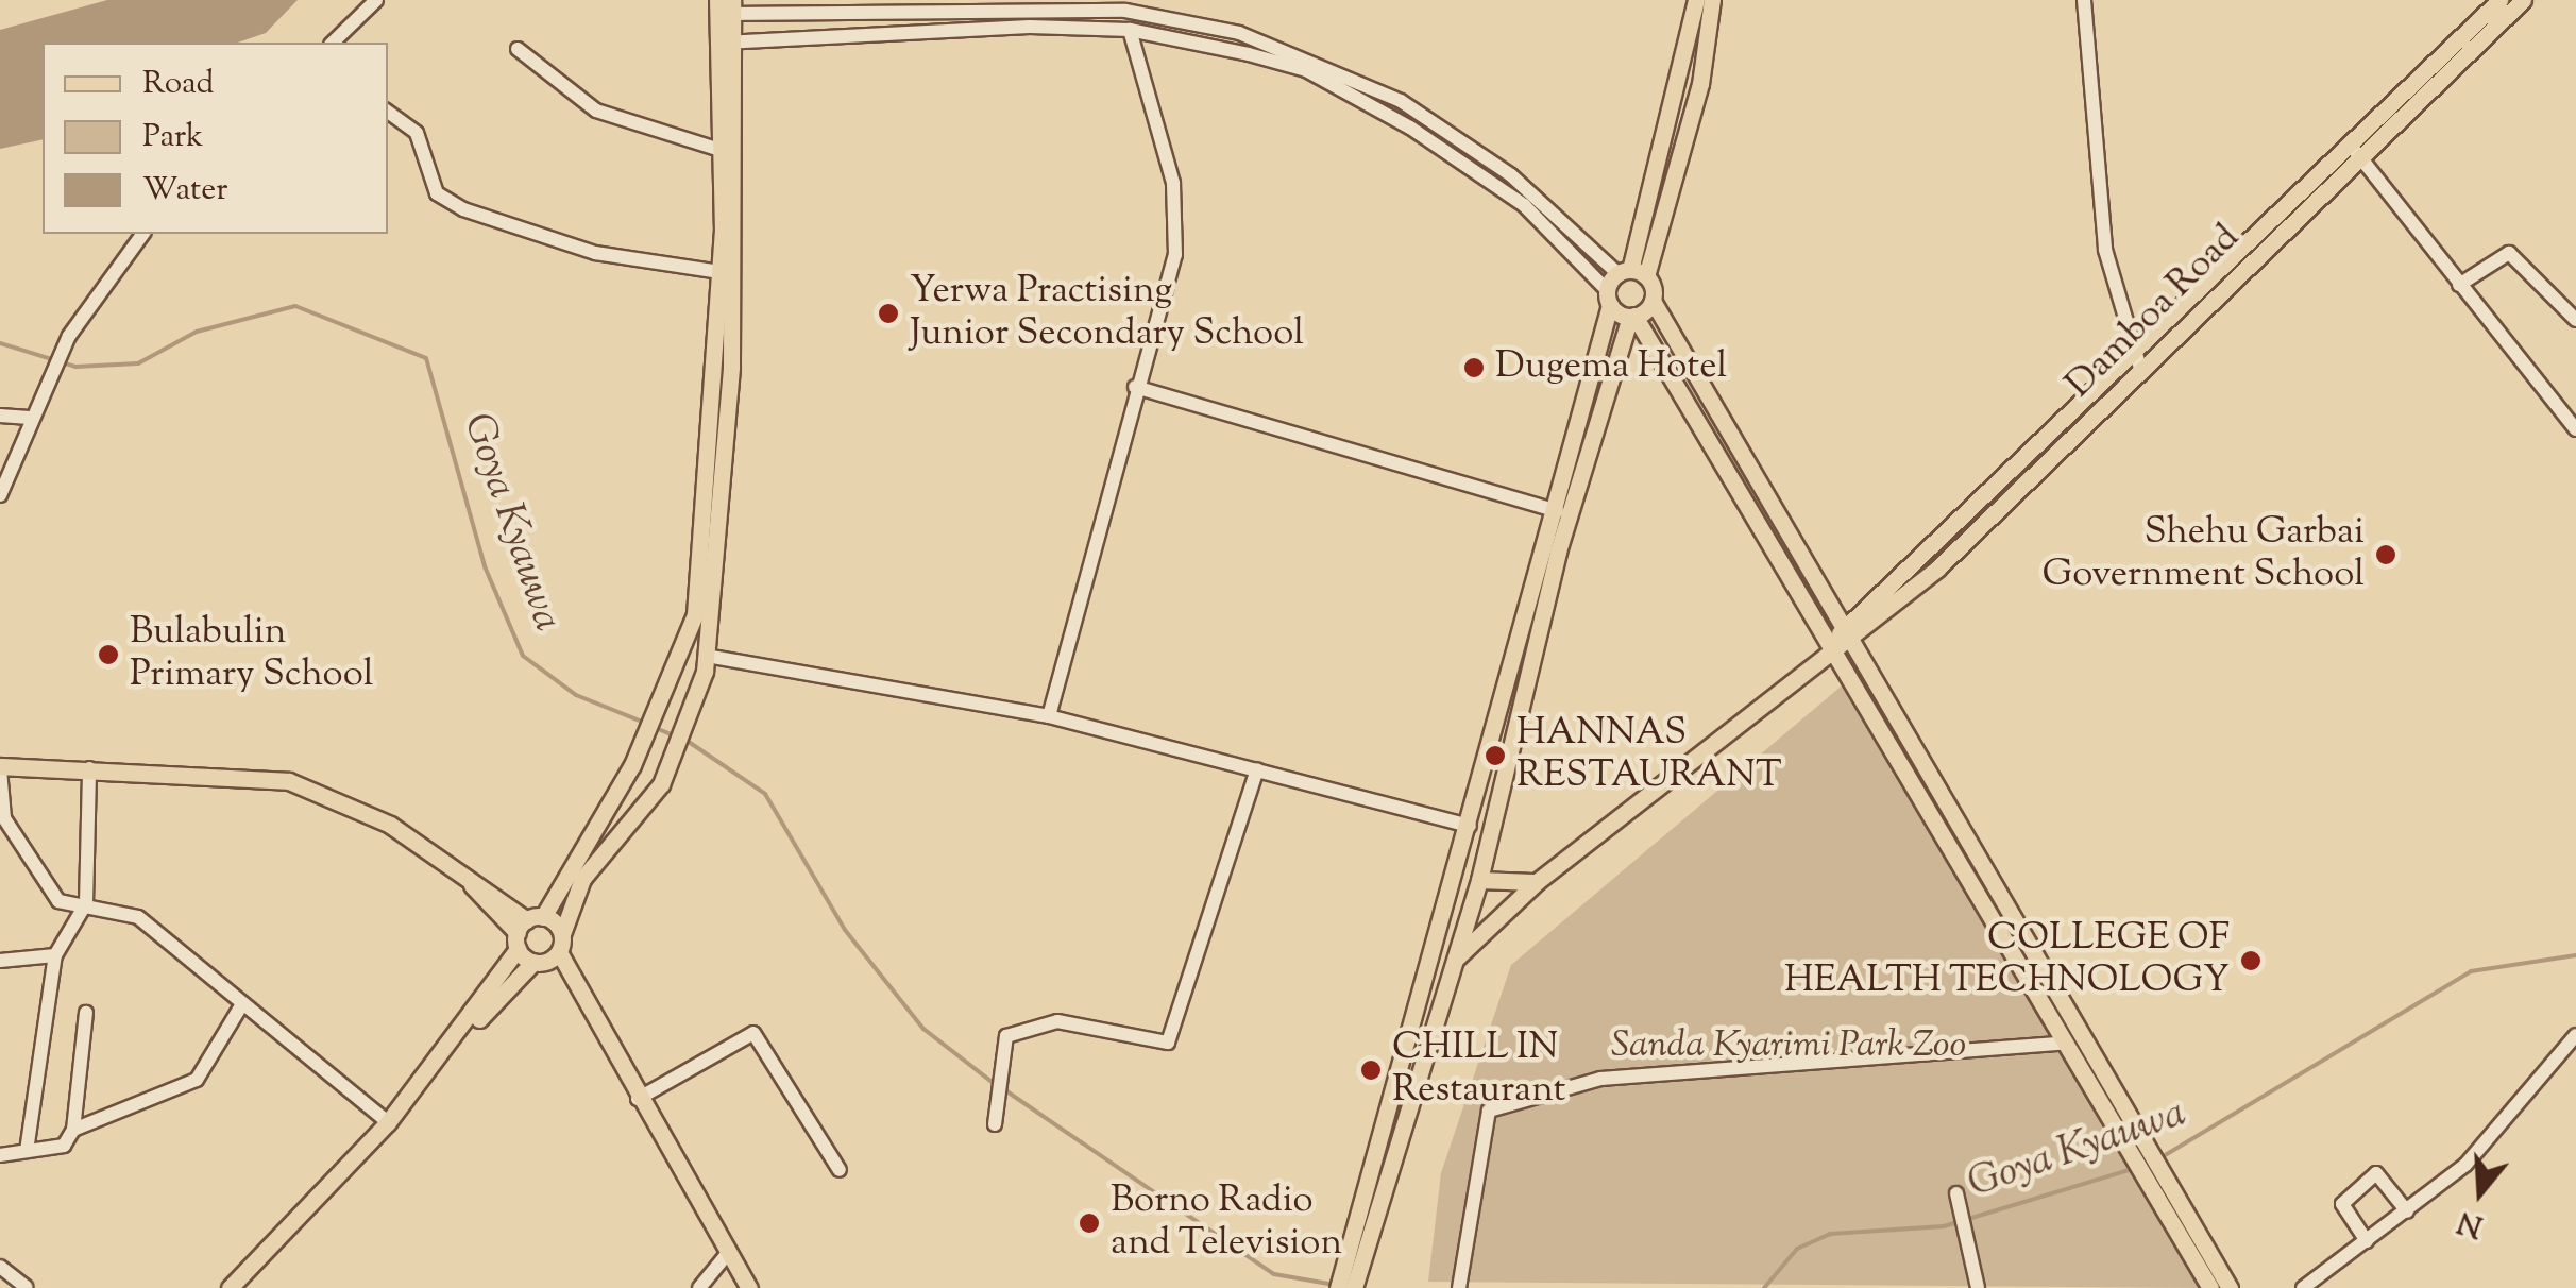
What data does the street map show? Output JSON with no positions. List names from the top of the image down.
{
  "streets": {
    "main road": ["Damboa Road"]
  },
  "water": ["Goya Kyauwa"],
  "parks": ["Sanda Kyarimi Park Zoo"],
  "places": [
    "Yerwa Practising Junior Secondary School",
    "Dugema Hotel",
    "Shehu Garbai Government School",
    "Bulabulin Primary School",
    "HANNAS RESTAURANT",
    "COLLEGE OF HEALTH TECHNOLOGY",
    "CHILL IN Restaurant",
    "Borno Radio and Television"
  ],
  "legend": ["Road", "Park", "Water"],
  "north": "bottom"
}
